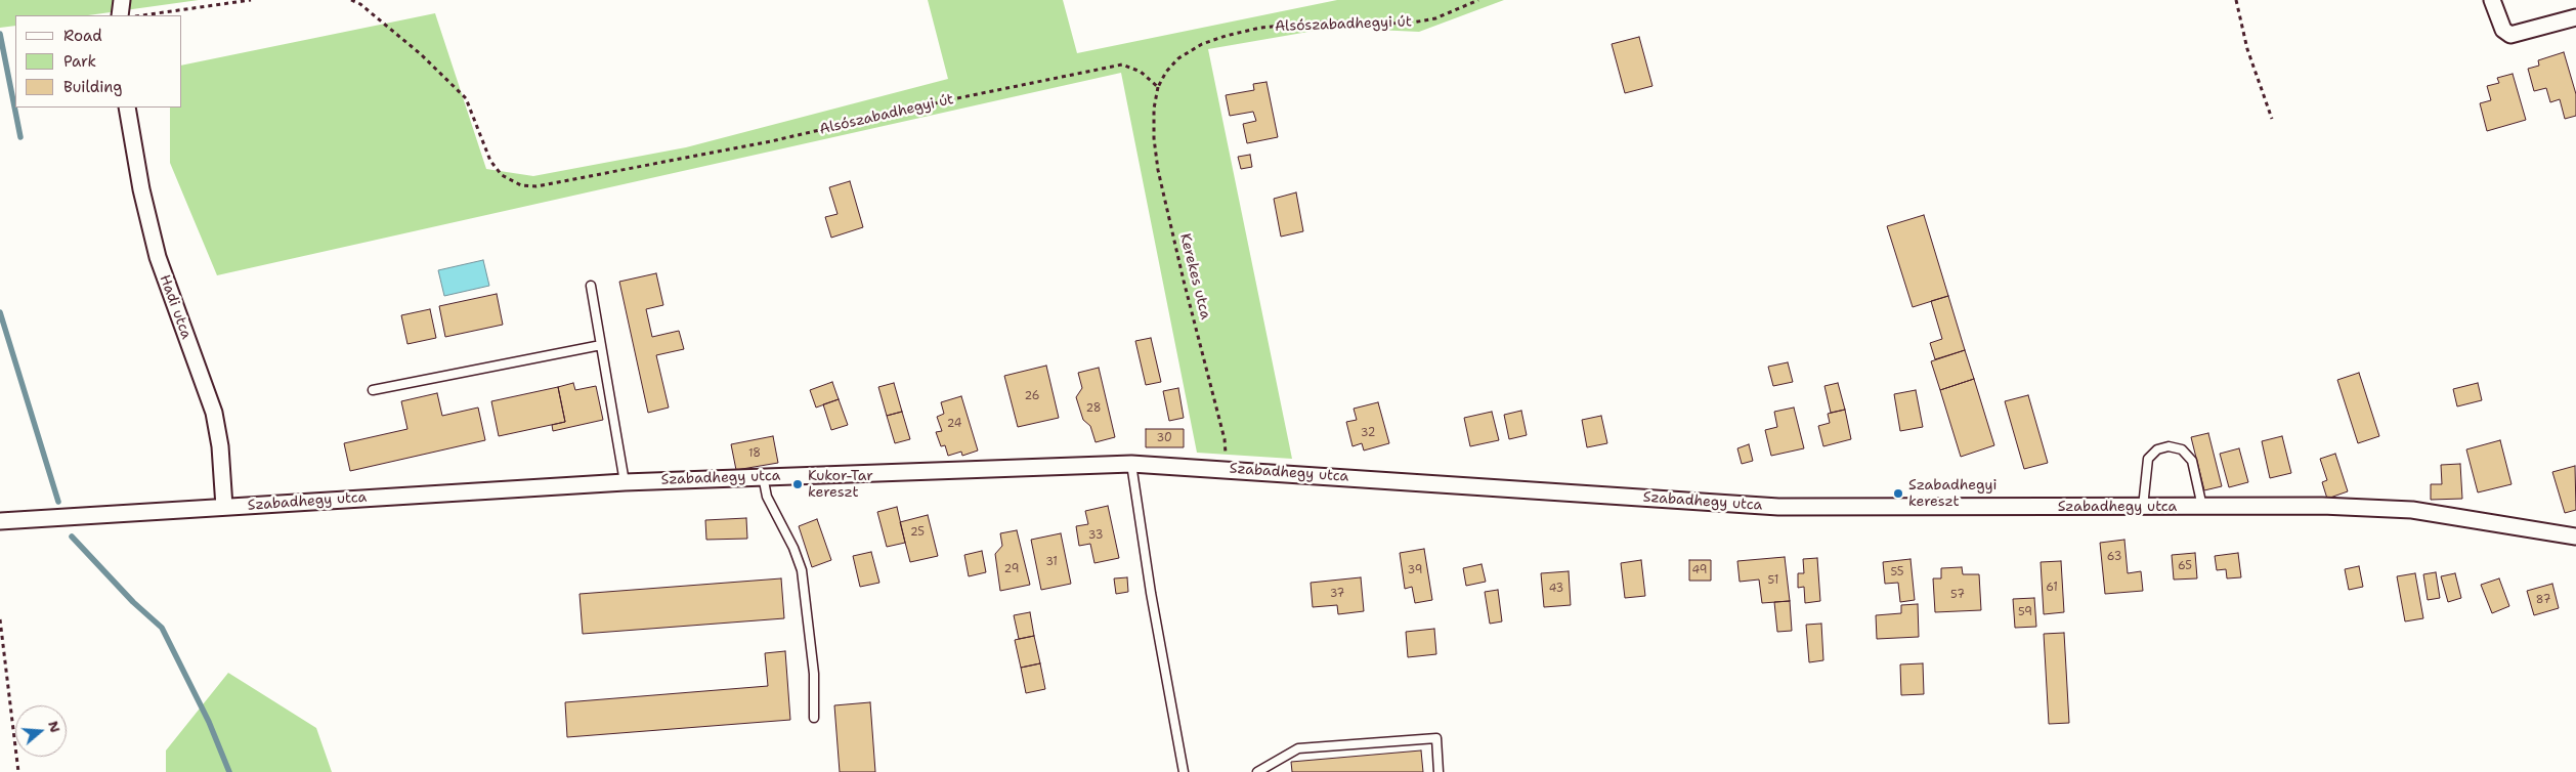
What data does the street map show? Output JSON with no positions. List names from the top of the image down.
{
  "streets": {
    "street": ["Hadi utca", "Szabadhegy utca"],
    "path": ["Alsószabadhegyi út", "Kerekes utca"]
  },
  "crossings": [
    ["Alsószabadhegyi út", "Kerekes utca"],
    ["Kerekes utca", "Szabadhegy utca"],
    ["Hadi utca", "Szabadhegy utca"]
  ],
  "places": ["Kukor-Tar kereszt", "Szabadhegyi kereszt"],
  "house_numbers": [
    "26",
    "28",
    "24",
    "32",
    "30",
    "18",
    "25",
    "33",
    "63",
    "31",
    "65",
    "29",
    "39",
    "49",
    "55",
    "51",
    "61",
    "43",
    "37",
    "57",
    "87",
    "59"
  ],
  "legend": ["Road", "Park", "Building"],
  "north": "right"
}
